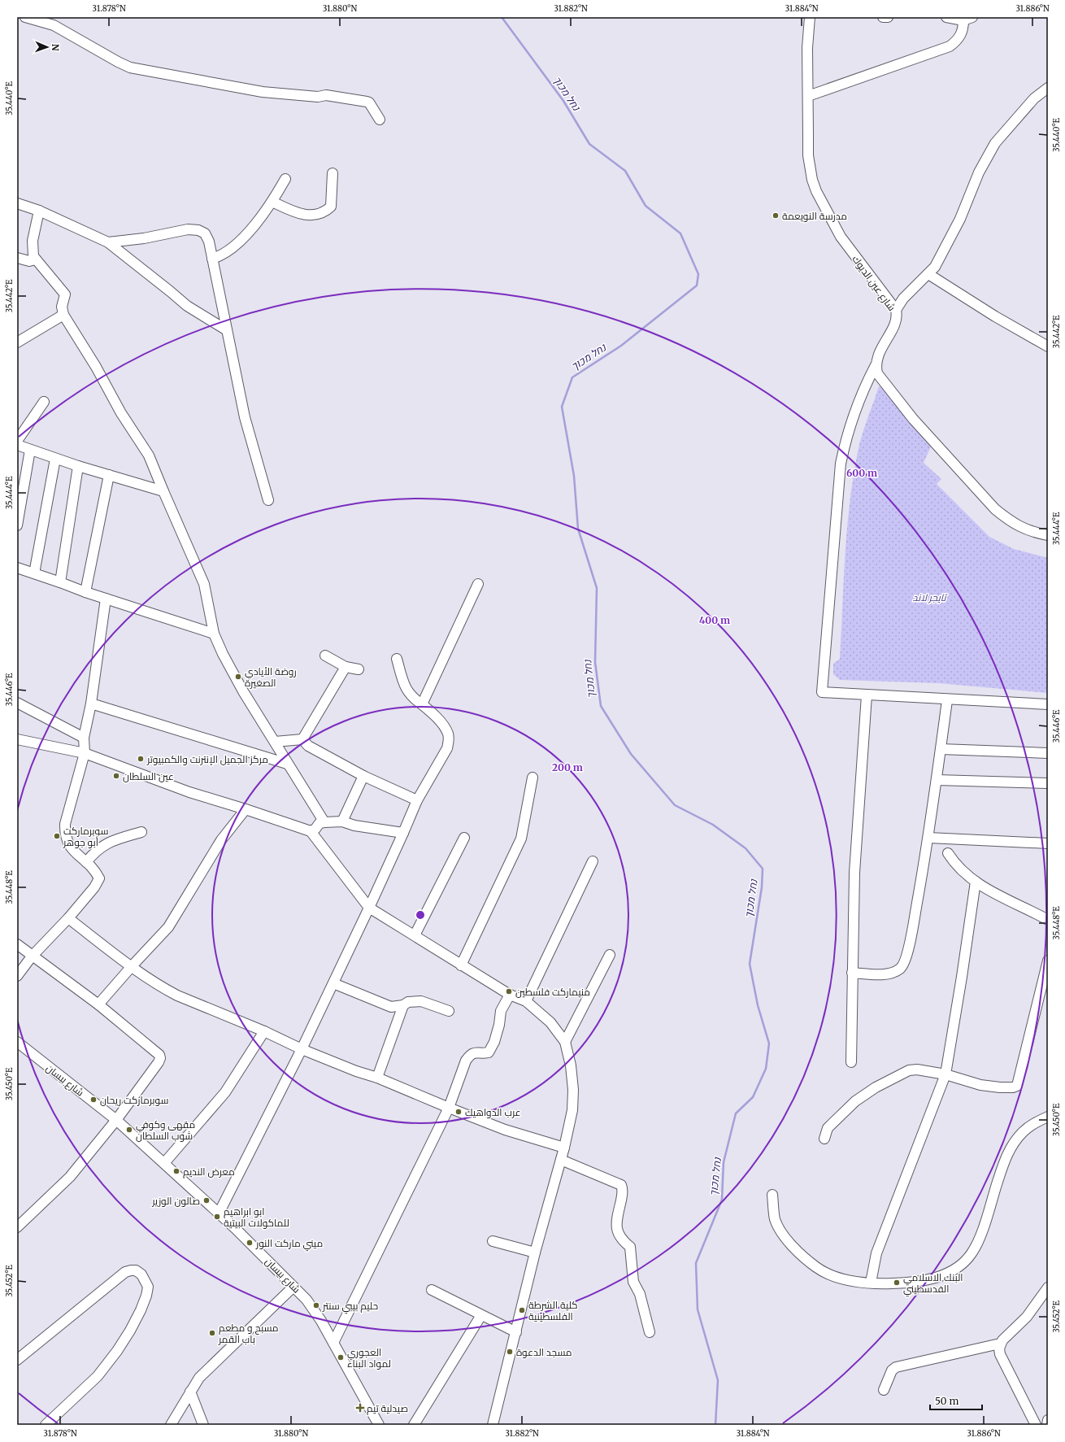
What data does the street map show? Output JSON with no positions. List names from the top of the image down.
{
  "streets": {
    "street": ["شارع عين الديوك", "شارع بيسان"]
  },
  "water": ["נחל מכוך"],
  "parks": ["تايجر لاند"],
  "places": {
    "other": [
      "مدرسة النويعمة",
      "روضة الأيادي الصغيرة",
      "مركز الجميل الإنترنت والكمبيوتر",
      "عين السلطان",
      "سوبرماركت أبو جوهر",
      "منيماركت فلسطين",
      "سوبرماركت ريحان",
      "عرب الدواهيك",
      "مقهى وكوفي شوب السلطان",
      "معرض النديم",
      "صالون الوزير",
      "ابو ابراهيم للماكولات البيتية",
      "ميني ماركت النور",
      "البنك الاسلامي الفدسطيني",
      "حليم بيبي سنتر",
      "كلية الشرطة الفلسطينية",
      "مسبح و مطعم باب القمر",
      "مسجد الدعوة",
      "العجوري لمواد البناء"
    ],
    "health": ["صيدلية تيم"]
  },
  "scale_bar": "50 m",
  "north": "right",
  "coordinates": [
    "31.878°N",
    "31.880°N",
    "31.882°N",
    "31.884°N",
    "31.886°N",
    "35.440°E",
    "35.442°E",
    "35.444°E",
    "35.446°E",
    "35.448°E",
    "35.450°E",
    "35.452°E"
  ],
  "rings": ["600 m", "400 m", "200 m"]
}
